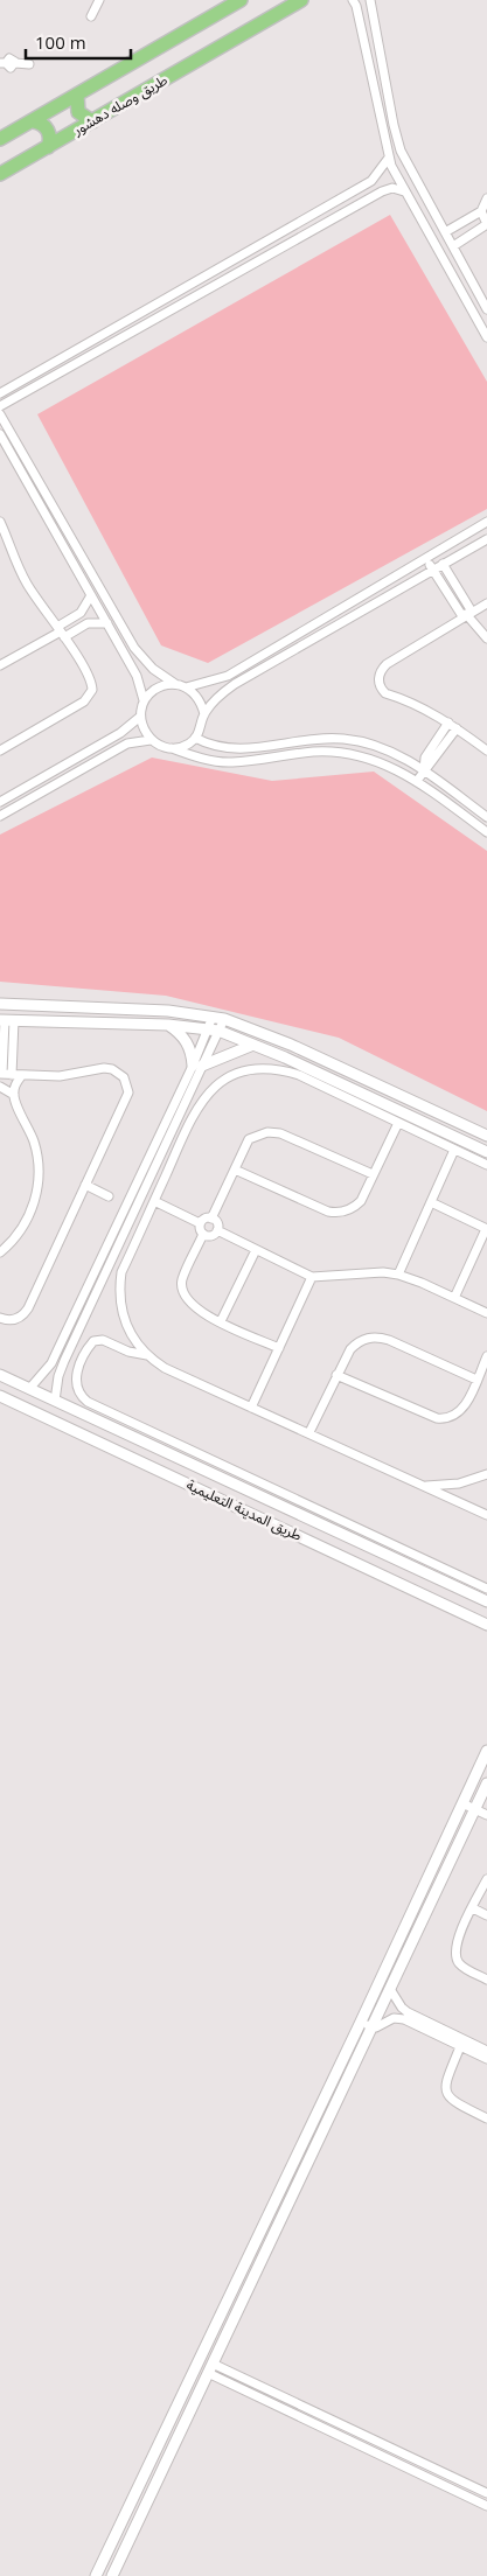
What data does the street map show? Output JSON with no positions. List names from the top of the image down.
{
  "streets": {
    "main road": ["طريق وصله دهشور"],
    "street": ["طريق المدينة التعليمية"]
  },
  "scale_bar": "100 m"
}
